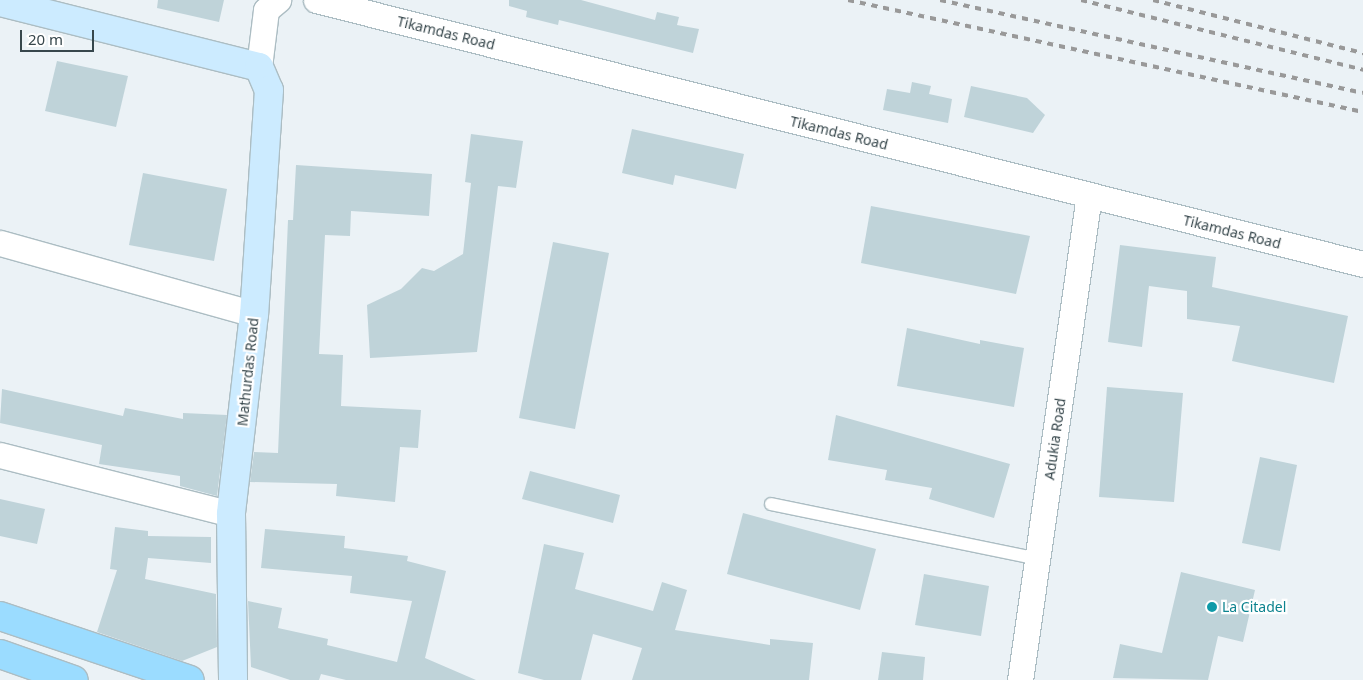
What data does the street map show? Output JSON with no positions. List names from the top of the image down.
{
  "streets": {
    "street": ["Tikamdas Road", "Mathurdas Road", "Adukia Road"]
  },
  "crossings": [
    ["Tikamdas Road", "Adukia Road"]
  ],
  "places": ["La Citadel"],
  "scale_bar": "20 m"
}
